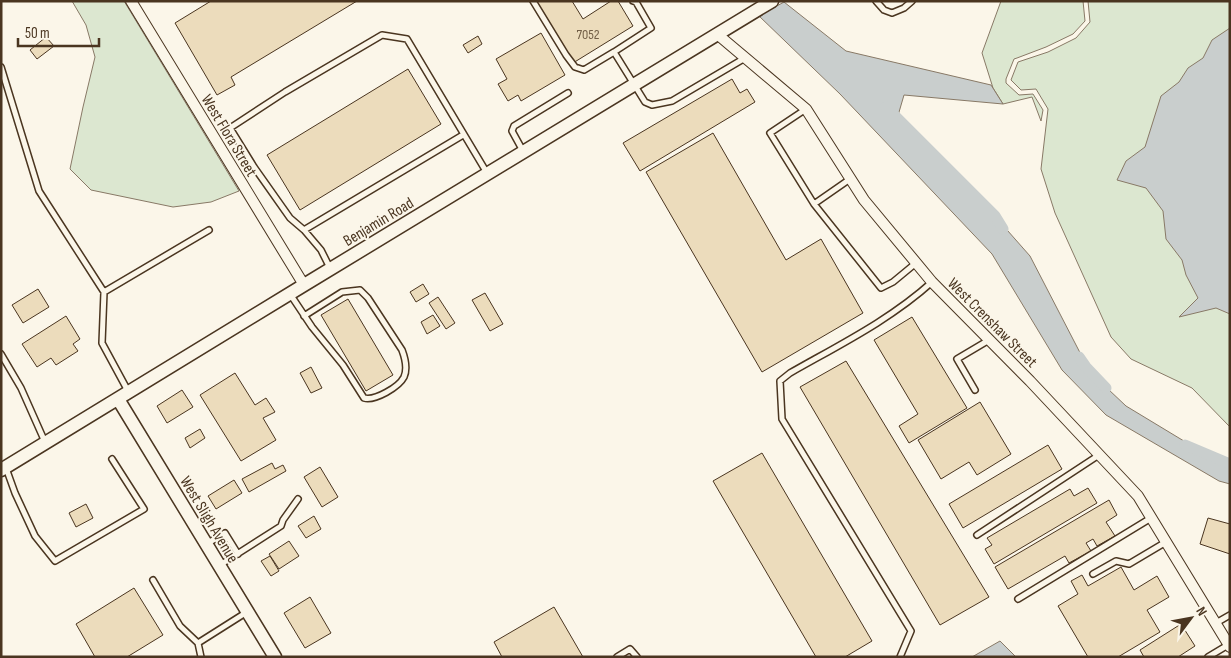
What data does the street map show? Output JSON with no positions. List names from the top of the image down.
{
  "streets": {
    "street": [
      "West Flora Street",
      "Benjamin Road",
      "West Crenshaw Street",
      "West Sligh Avenue"
    ]
  },
  "crossings": [
    ["West Flora Street", "Benjamin Road"],
    ["Benjamin Road", "West Crenshaw Street"],
    ["Benjamin Road", "West Sligh Avenue"]
  ],
  "house_numbers": ["7052"],
  "scale_bar": "50 m",
  "north": "top right"
}
